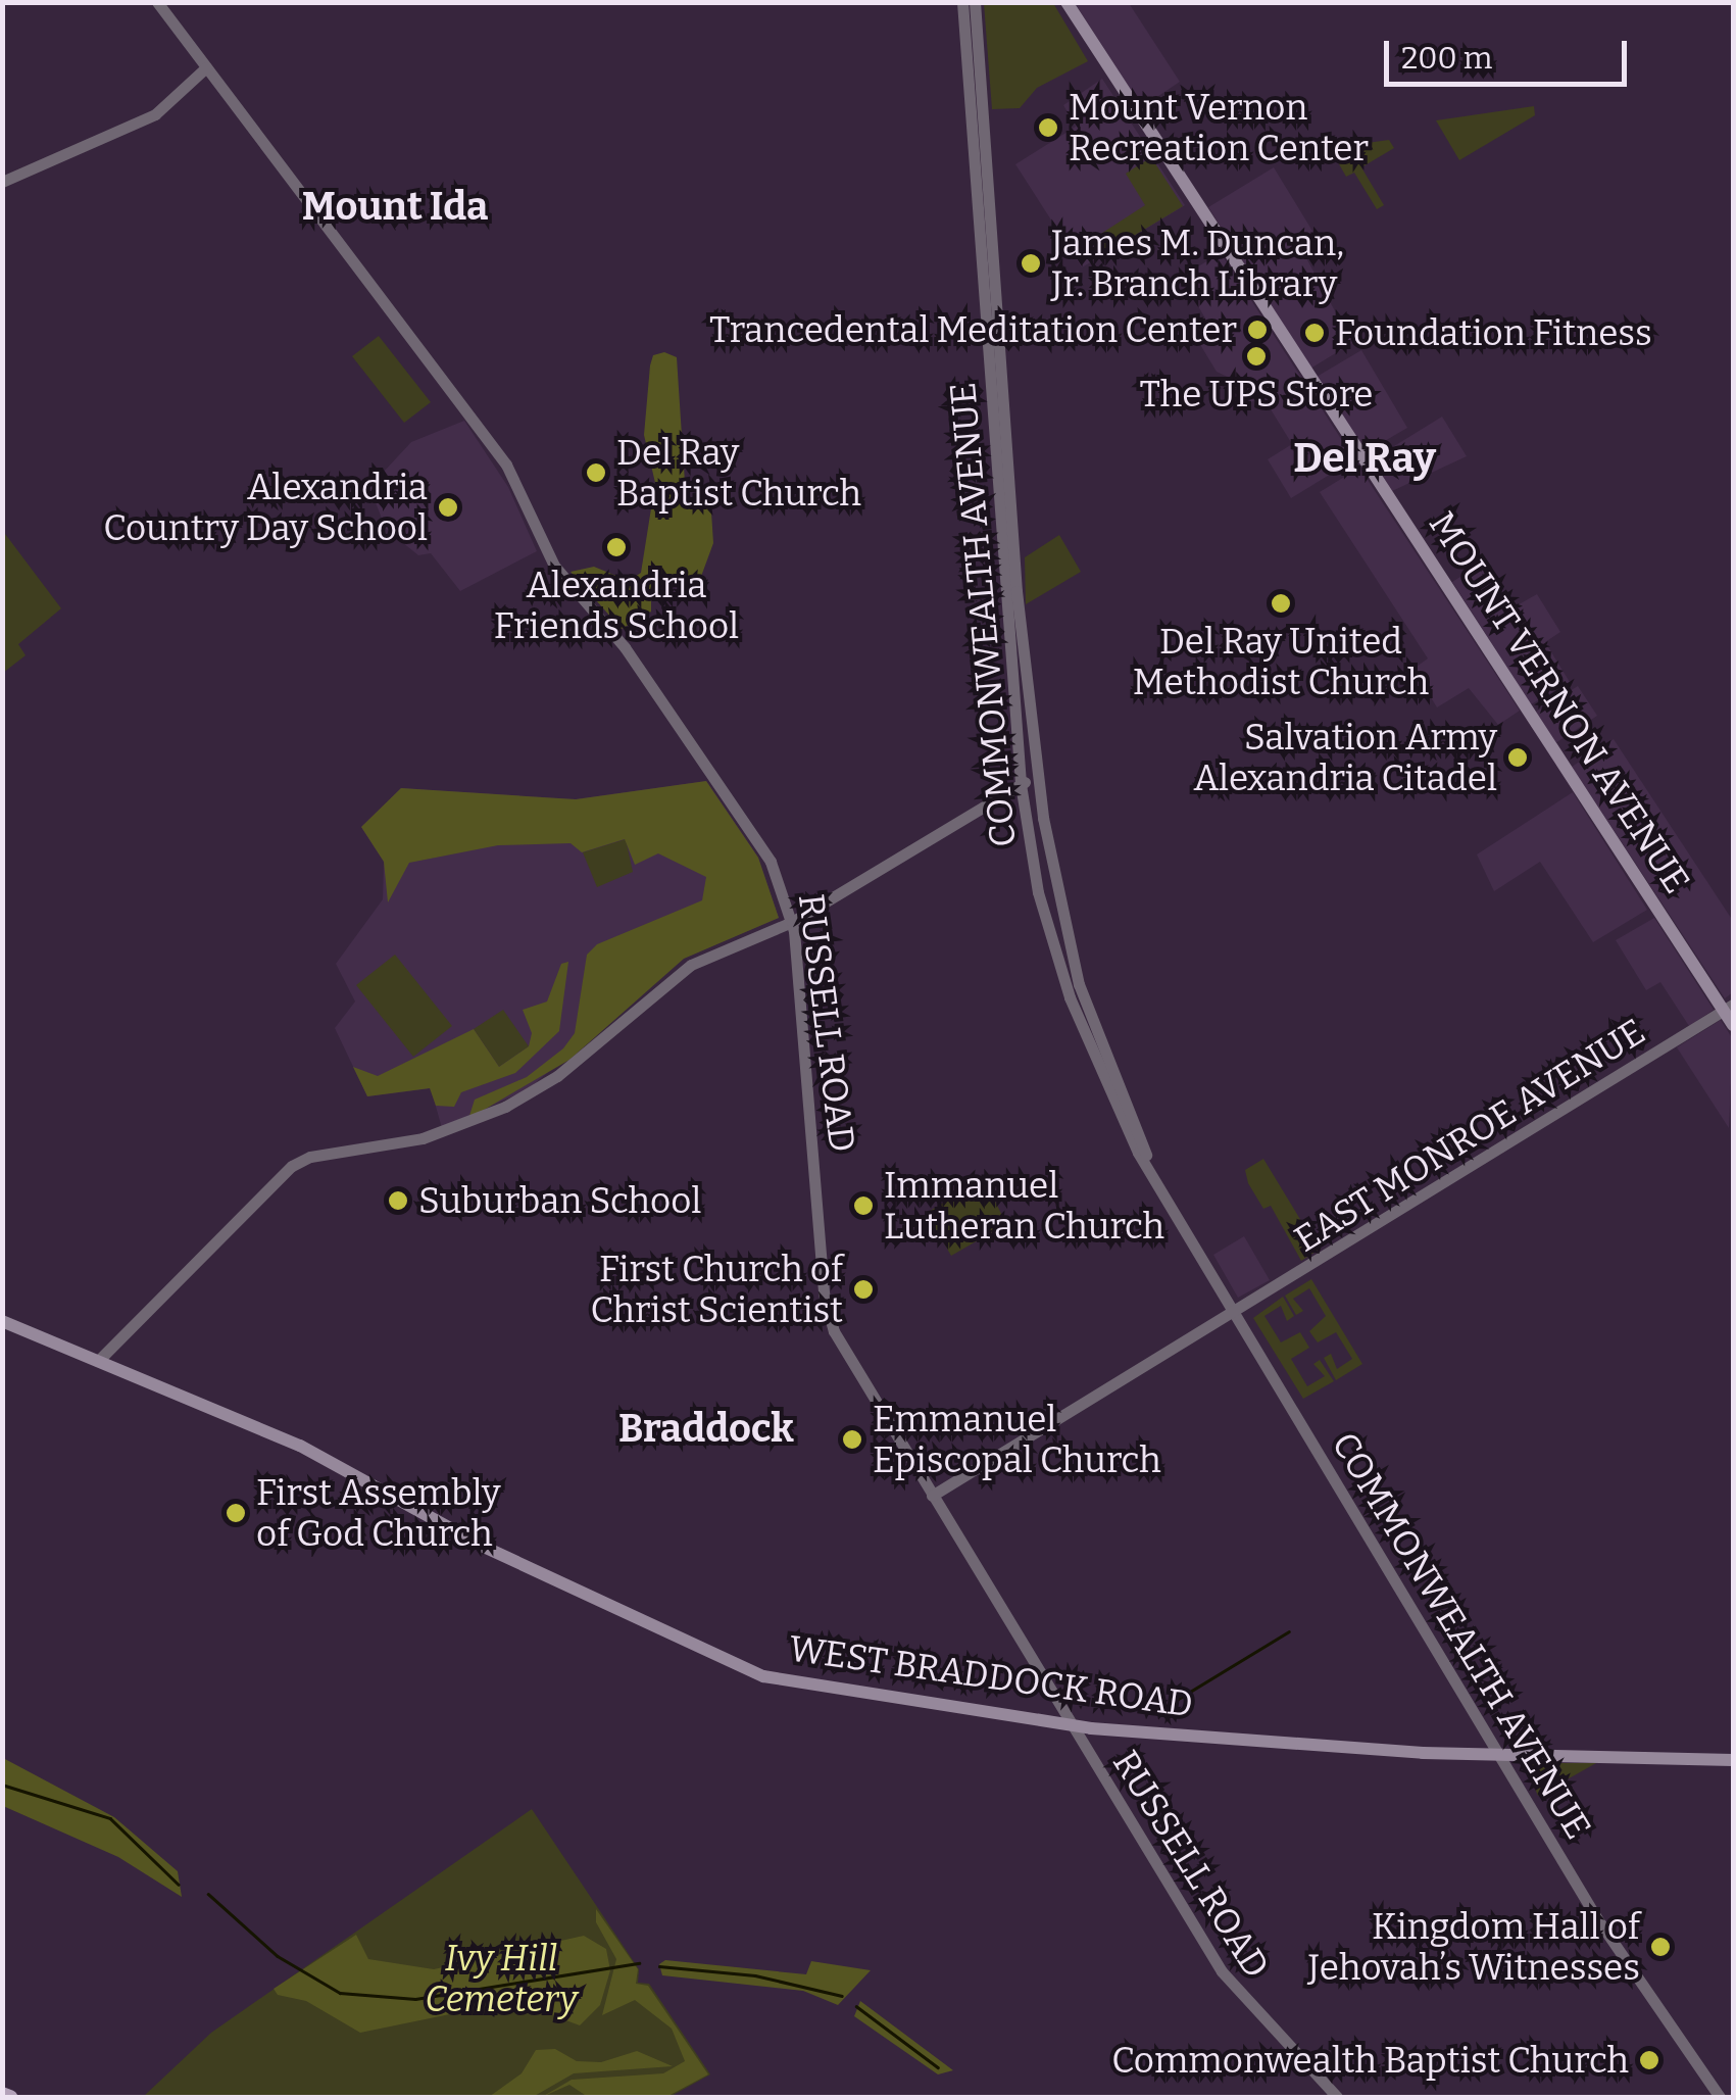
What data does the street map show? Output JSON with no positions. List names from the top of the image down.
{
  "streets": {
    "main road": ["MOUNT VERNON AVENUE", "WEST BRADDOCK ROAD"],
    "street": ["COMMONWEALTH AVENUE", "RUSSELL ROAD", "EAST MONROE AVENUE"]
  },
  "crossings": [
    ["COMMONWEALTH AVENUE", "EAST MONROE AVENUE"],
    ["COMMONWEALTH AVENUE", "WEST BRADDOCK ROAD"],
    ["MOUNT VERNON AVENUE", "EAST MONROE AVENUE"],
    ["RUSSELL ROAD", "EAST MONROE AVENUE"],
    ["RUSSELL ROAD", "WEST BRADDOCK ROAD"]
  ],
  "districts": ["Mount Ida", "Del Ray", "Braddock"],
  "parks": ["Ivy Hill Cemetery"],
  "places": [
    "Mount Vernon Recreation Center",
    "James M. Duncan, Jr. Branch Library",
    "Trancedental Meditation Center",
    "Foundation Fitness",
    "The UPS Store",
    "Del Ray Baptist Church",
    "Alexandria Country Day School",
    "Alexandria Friends School",
    "Del Ray United Methodist Church",
    "Salvation Army Alexandria Citadel",
    "Suburban School",
    "Immanuel Lutheran Church",
    "First Church of Christ Scientist",
    "Emmanuel Episcopal Church",
    "First Assembly of God Church",
    "Kingdom Hall of Jehovah’s Witnesses",
    "Commonwealth Baptist Church"
  ],
  "scale_bar": "200 m"
}
